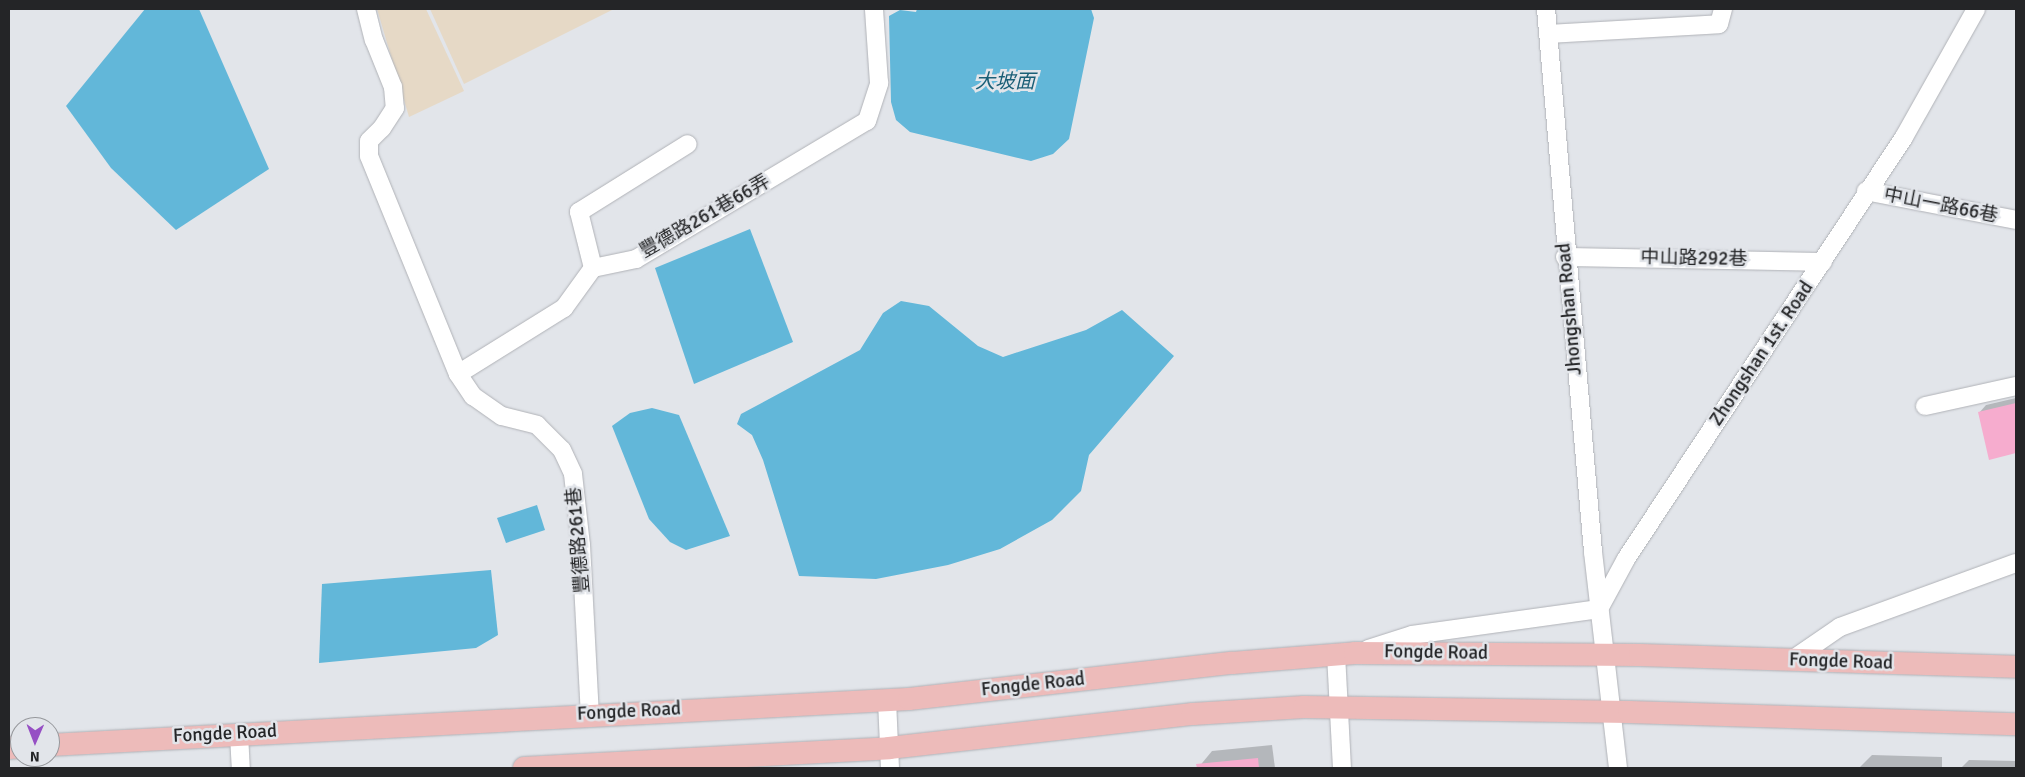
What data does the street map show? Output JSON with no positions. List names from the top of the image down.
{
  "streets": {
    "main road": ["Fongde Road"],
    "street": [
      "中山一路66巷",
      "豐德路261巷66弄",
      "中山路292巷",
      "Jhongshan Road",
      "Zhongshan 1st. Road",
      "豐德路261巷"
    ]
  },
  "crossings": [
    ["中山一路66巷", "Zhongshan 1st. Road"],
    ["中山路292巷", "Jhongshan Road"],
    ["中山路292巷", "Zhongshan 1st. Road"],
    ["Jhongshan Road", "Zhongshan 1st. Road"],
    ["豐德路261巷", "Fongde Road"]
  ],
  "water": ["大坡面"],
  "north": "bottom"
}
